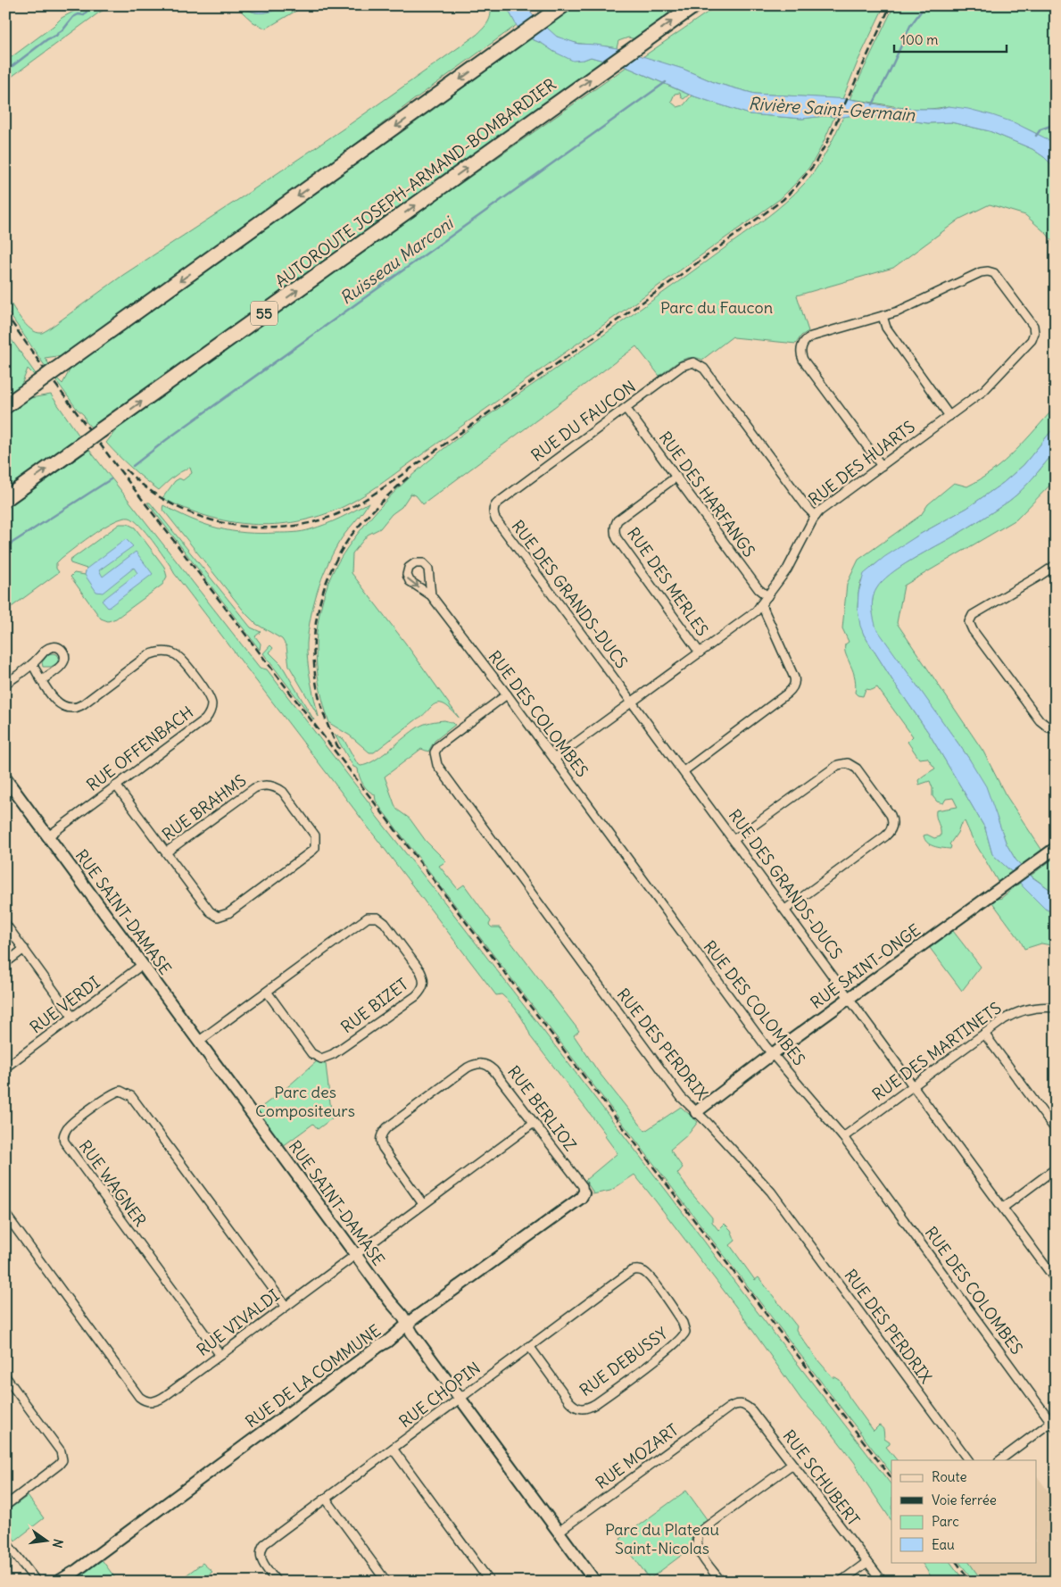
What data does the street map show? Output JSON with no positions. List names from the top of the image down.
{
  "streets": {
    "highway": ["AUTOROUTE JOSEPH-ARMAND-BOMBARDIER", "55"],
    "street": [
      "RUE DU FAUCON",
      "RUE DES HUARTS",
      "RUE DES HARFANGS",
      "RUE DES MERLES",
      "RUE DES GRANDS-DUCS",
      "RUE DES COLOMBES",
      "RUE OFFENBACH",
      "RUE BRAHMS",
      "RUE SAINT-DAMASE",
      "RUE SAINT-ONGE",
      "RUE VERDI",
      "RUE BIZET",
      "RUE DES PERDRIX",
      "RUE DES MARTINETS",
      "RUE BERLIOZ",
      "RUE WAGNER",
      "RUE VIVALDI",
      "RUE DEBUSSY",
      "RUE DE LA COMMUNE",
      "RUE CHOPIN",
      "RUE MOZART",
      "RUE SCHUBERT"
    ]
  },
  "crossings": [
    ["RUE DU FAUCON", "RUE DES HUARTS"],
    ["RUE DU FAUCON", "RUE DES HARFANGS"],
    ["RUE DU FAUCON", "RUE DES GRANDS-DUCS"],
    ["RUE DES HUARTS", "RUE DES HARFANGS"],
    ["RUE DES HUARTS", "RUE DES MERLES"],
    ["RUE DES HUARTS", "RUE DES GRANDS-DUCS"],
    ["RUE DES HUARTS", "RUE DES COLOMBES"],
    ["RUE DES HARFANGS", "RUE DES MERLES"],
    ["RUE DES GRANDS-DUCS", "RUE SAINT-ONGE"],
    ["RUE DES GRANDS-DUCS", "RUE DES MARTINETS"],
    ["RUE DES COLOMBES", "RUE SAINT-ONGE"],
    ["RUE DES COLOMBES", "RUE DES PERDRIX"],
    ["RUE DES COLOMBES", "RUE DES MARTINETS"],
    ["RUE OFFENBACH", "RUE BRAHMS"],
    ["RUE OFFENBACH", "RUE SAINT-DAMASE"],
    ["RUE SAINT-DAMASE", "RUE VERDI"],
    ["RUE SAINT-DAMASE", "RUE BIZET"],
    ["RUE SAINT-DAMASE", "RUE VIVALDI"],
    ["RUE SAINT-DAMASE", "RUE DE LA COMMUNE"],
    ["RUE SAINT-DAMASE", "RUE CHOPIN"],
    ["RUE SAINT-DAMASE", "RUE MOZART"],
    ["RUE SAINT-ONGE", "RUE DES PERDRIX"],
    ["RUE BERLIOZ", "RUE VIVALDI"],
    ["RUE BERLIOZ", "RUE DE LA COMMUNE"],
    ["RUE WAGNER", "RUE VIVALDI"],
    ["RUE DEBUSSY", "RUE CHOPIN"],
    ["RUE MOZART", "RUE SCHUBERT"]
  ],
  "water": ["Rivière Saint-Germain", "Ruisseau Marconi"],
  "parks": ["Parc du Faucon", "Parc des Compositeurs", "Parc du Plateau Saint-Nicolas"],
  "legend": [
    "Route",
    "Voie ferrée",
    "Parc",
    "Eau"
  ],
  "scale_bar": "100 m",
  "north": "right"
}
